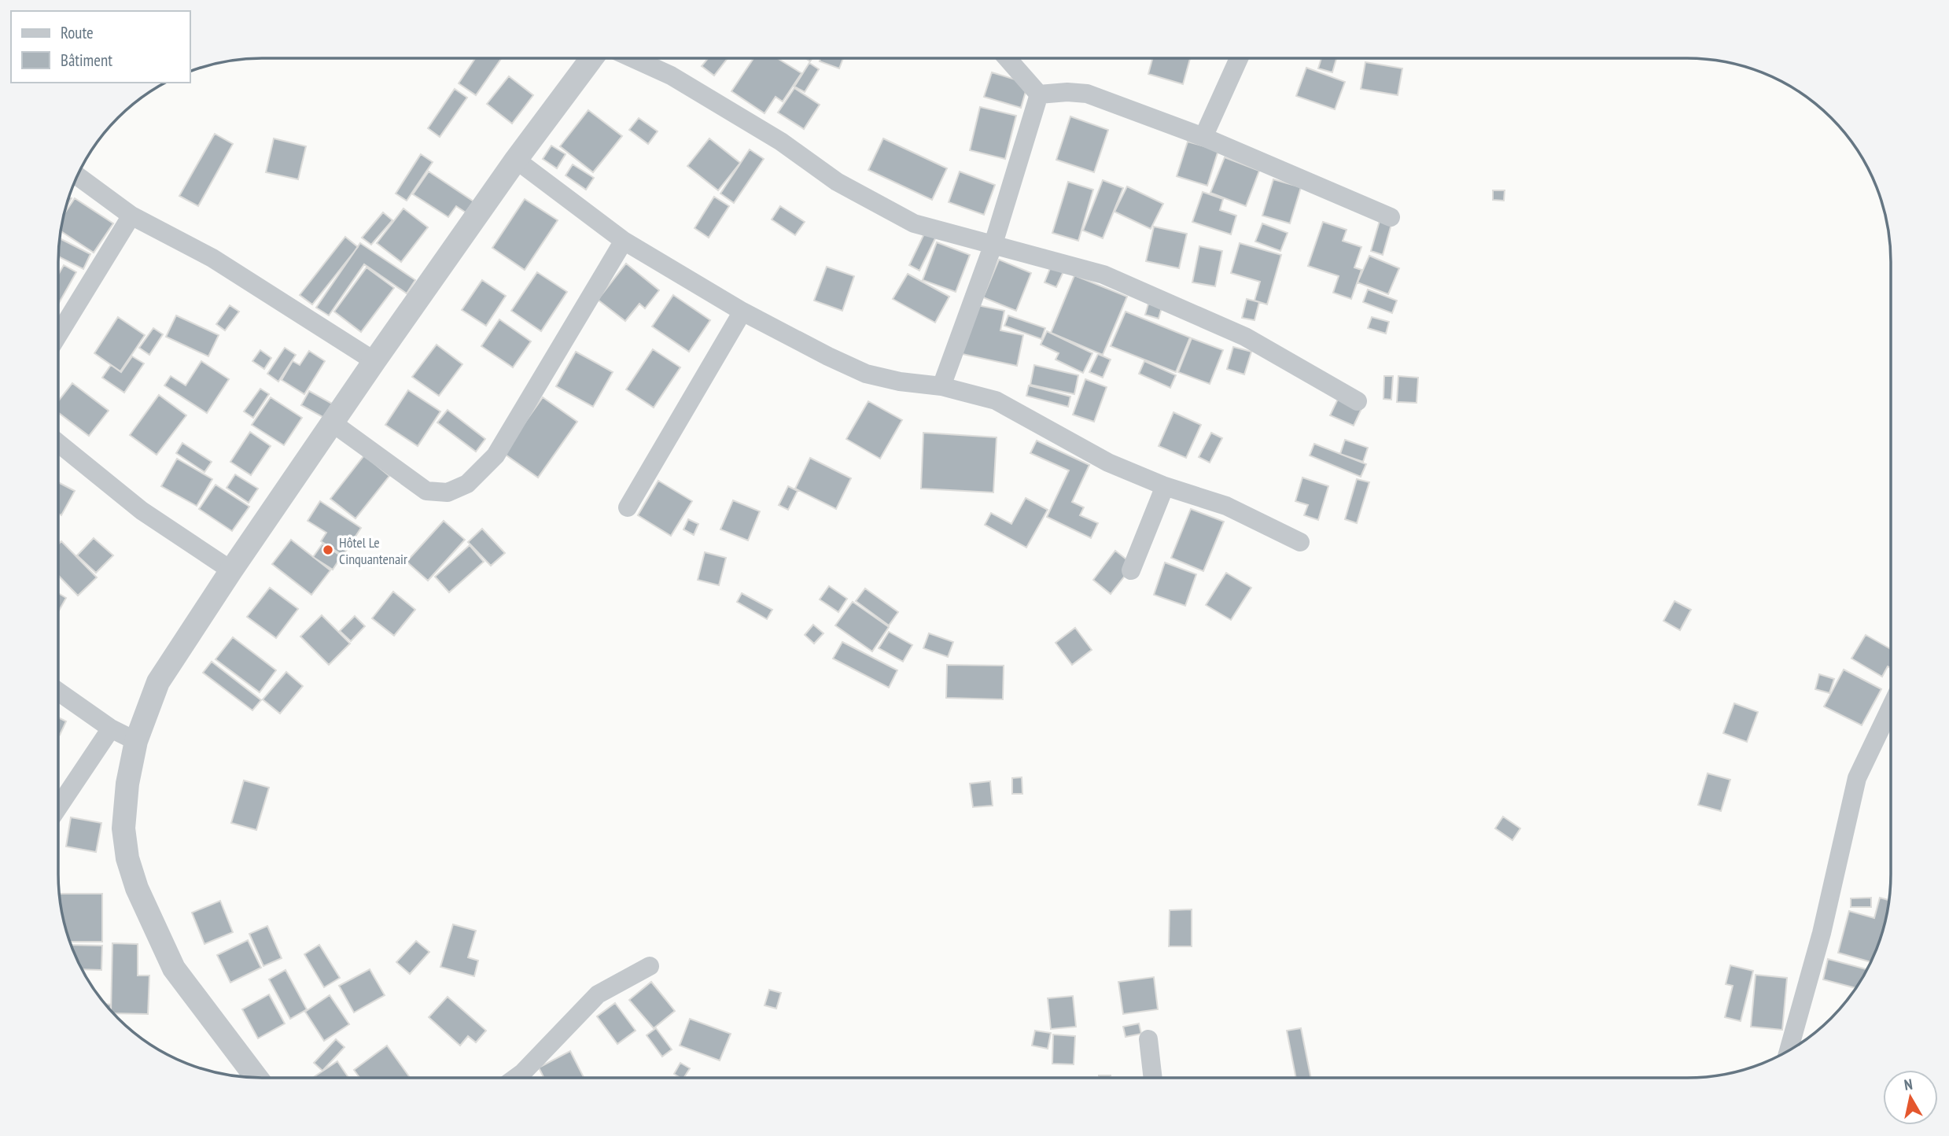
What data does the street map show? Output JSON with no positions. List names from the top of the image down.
{
  "places": ["Hôtel Le Cinquantenair"],
  "legend": ["Route", "Bâtiment"],
  "north": "top"
}
